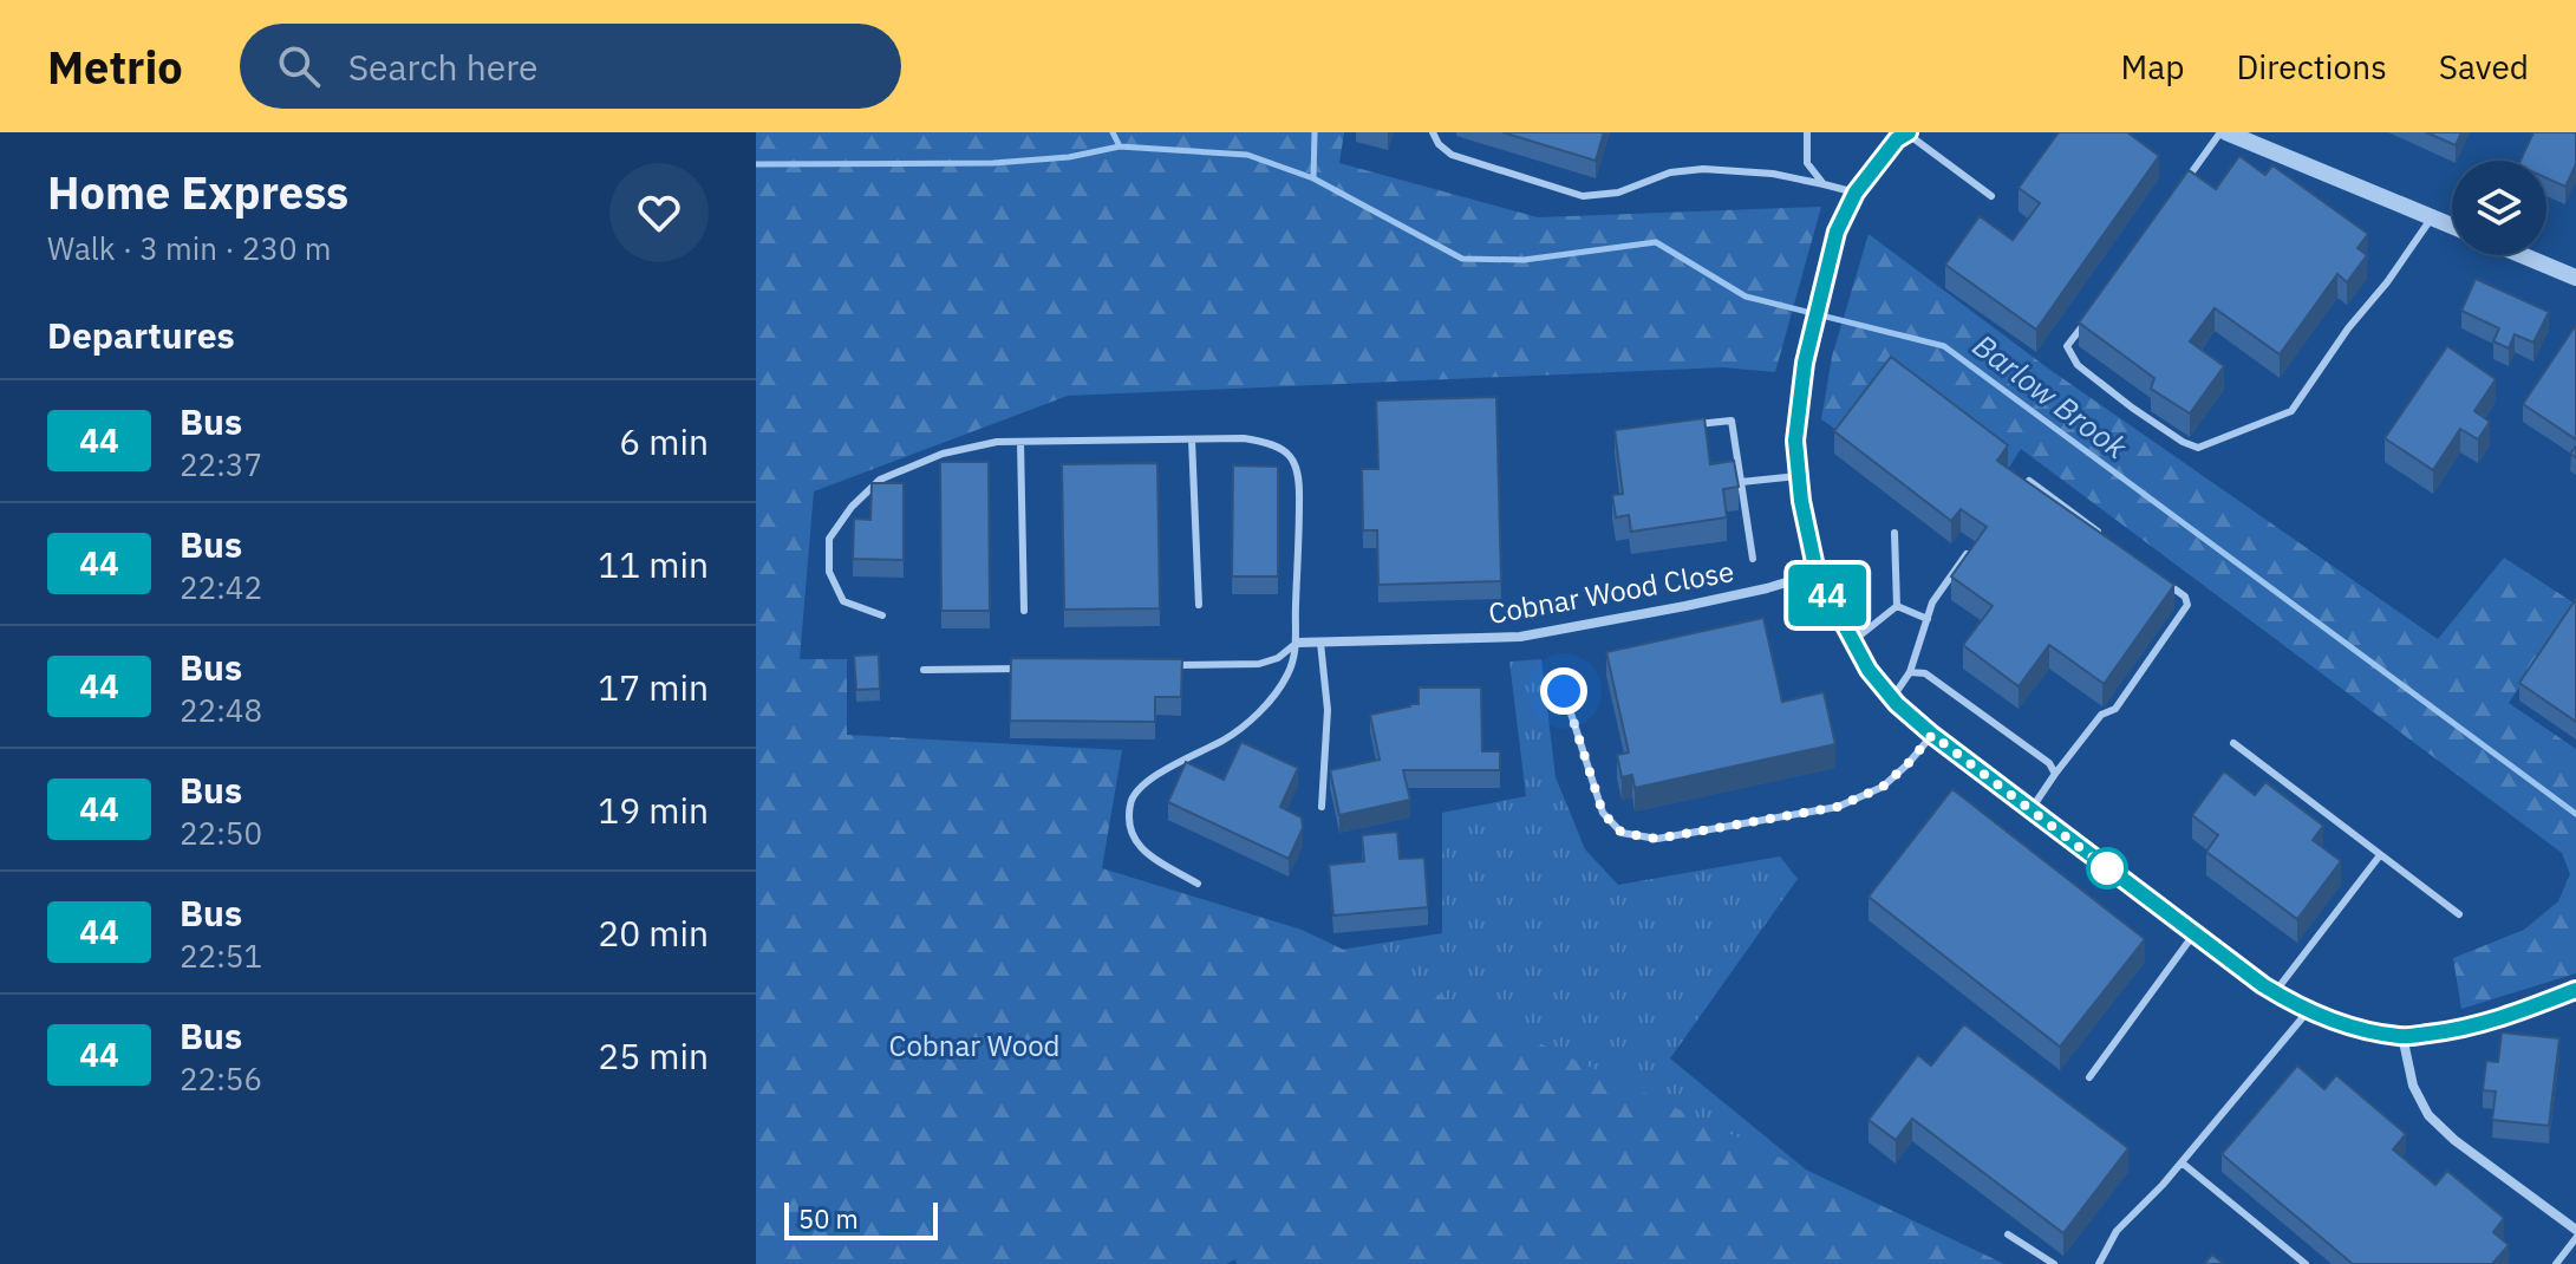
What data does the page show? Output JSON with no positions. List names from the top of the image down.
{
  "streets": {
    "street": ["Cobnar Wood Close"]
  },
  "water": ["Barlow Brook"],
  "parks": ["Cobnar Wood"],
  "lines": ["bus line 44"],
  "scale_bar": "50 m",
  "page": {
    "header": "Metrio",
    "search": "Search here",
    "nav": ["Map", "Directions", "Saved"],
    "heading": [
      ["Home Express", "Walk · 3 min · 230 m"],
      "Departures"
    ],
    "on_map": "44",
    "list": [
      {
        "mark": "44",
        "name": "Bus",
        "note": "22:37",
        "value": "6 min"
      },
      {
        "mark": "44",
        "name": "Bus",
        "note": "22:42",
        "value": "11 min"
      },
      {
        "mark": "44",
        "name": "Bus",
        "note": "22:48",
        "value": "17 min"
      },
      {
        "mark": "44",
        "name": "Bus",
        "note": "22:50",
        "value": "19 min"
      },
      {
        "mark": "44",
        "name": "Bus",
        "note": "22:51",
        "value": "20 min"
      },
      {
        "mark": "44",
        "name": "Bus",
        "note": "22:56",
        "value": "25 min"
      }
    ],
    "scale": "50 m"
  }
}
